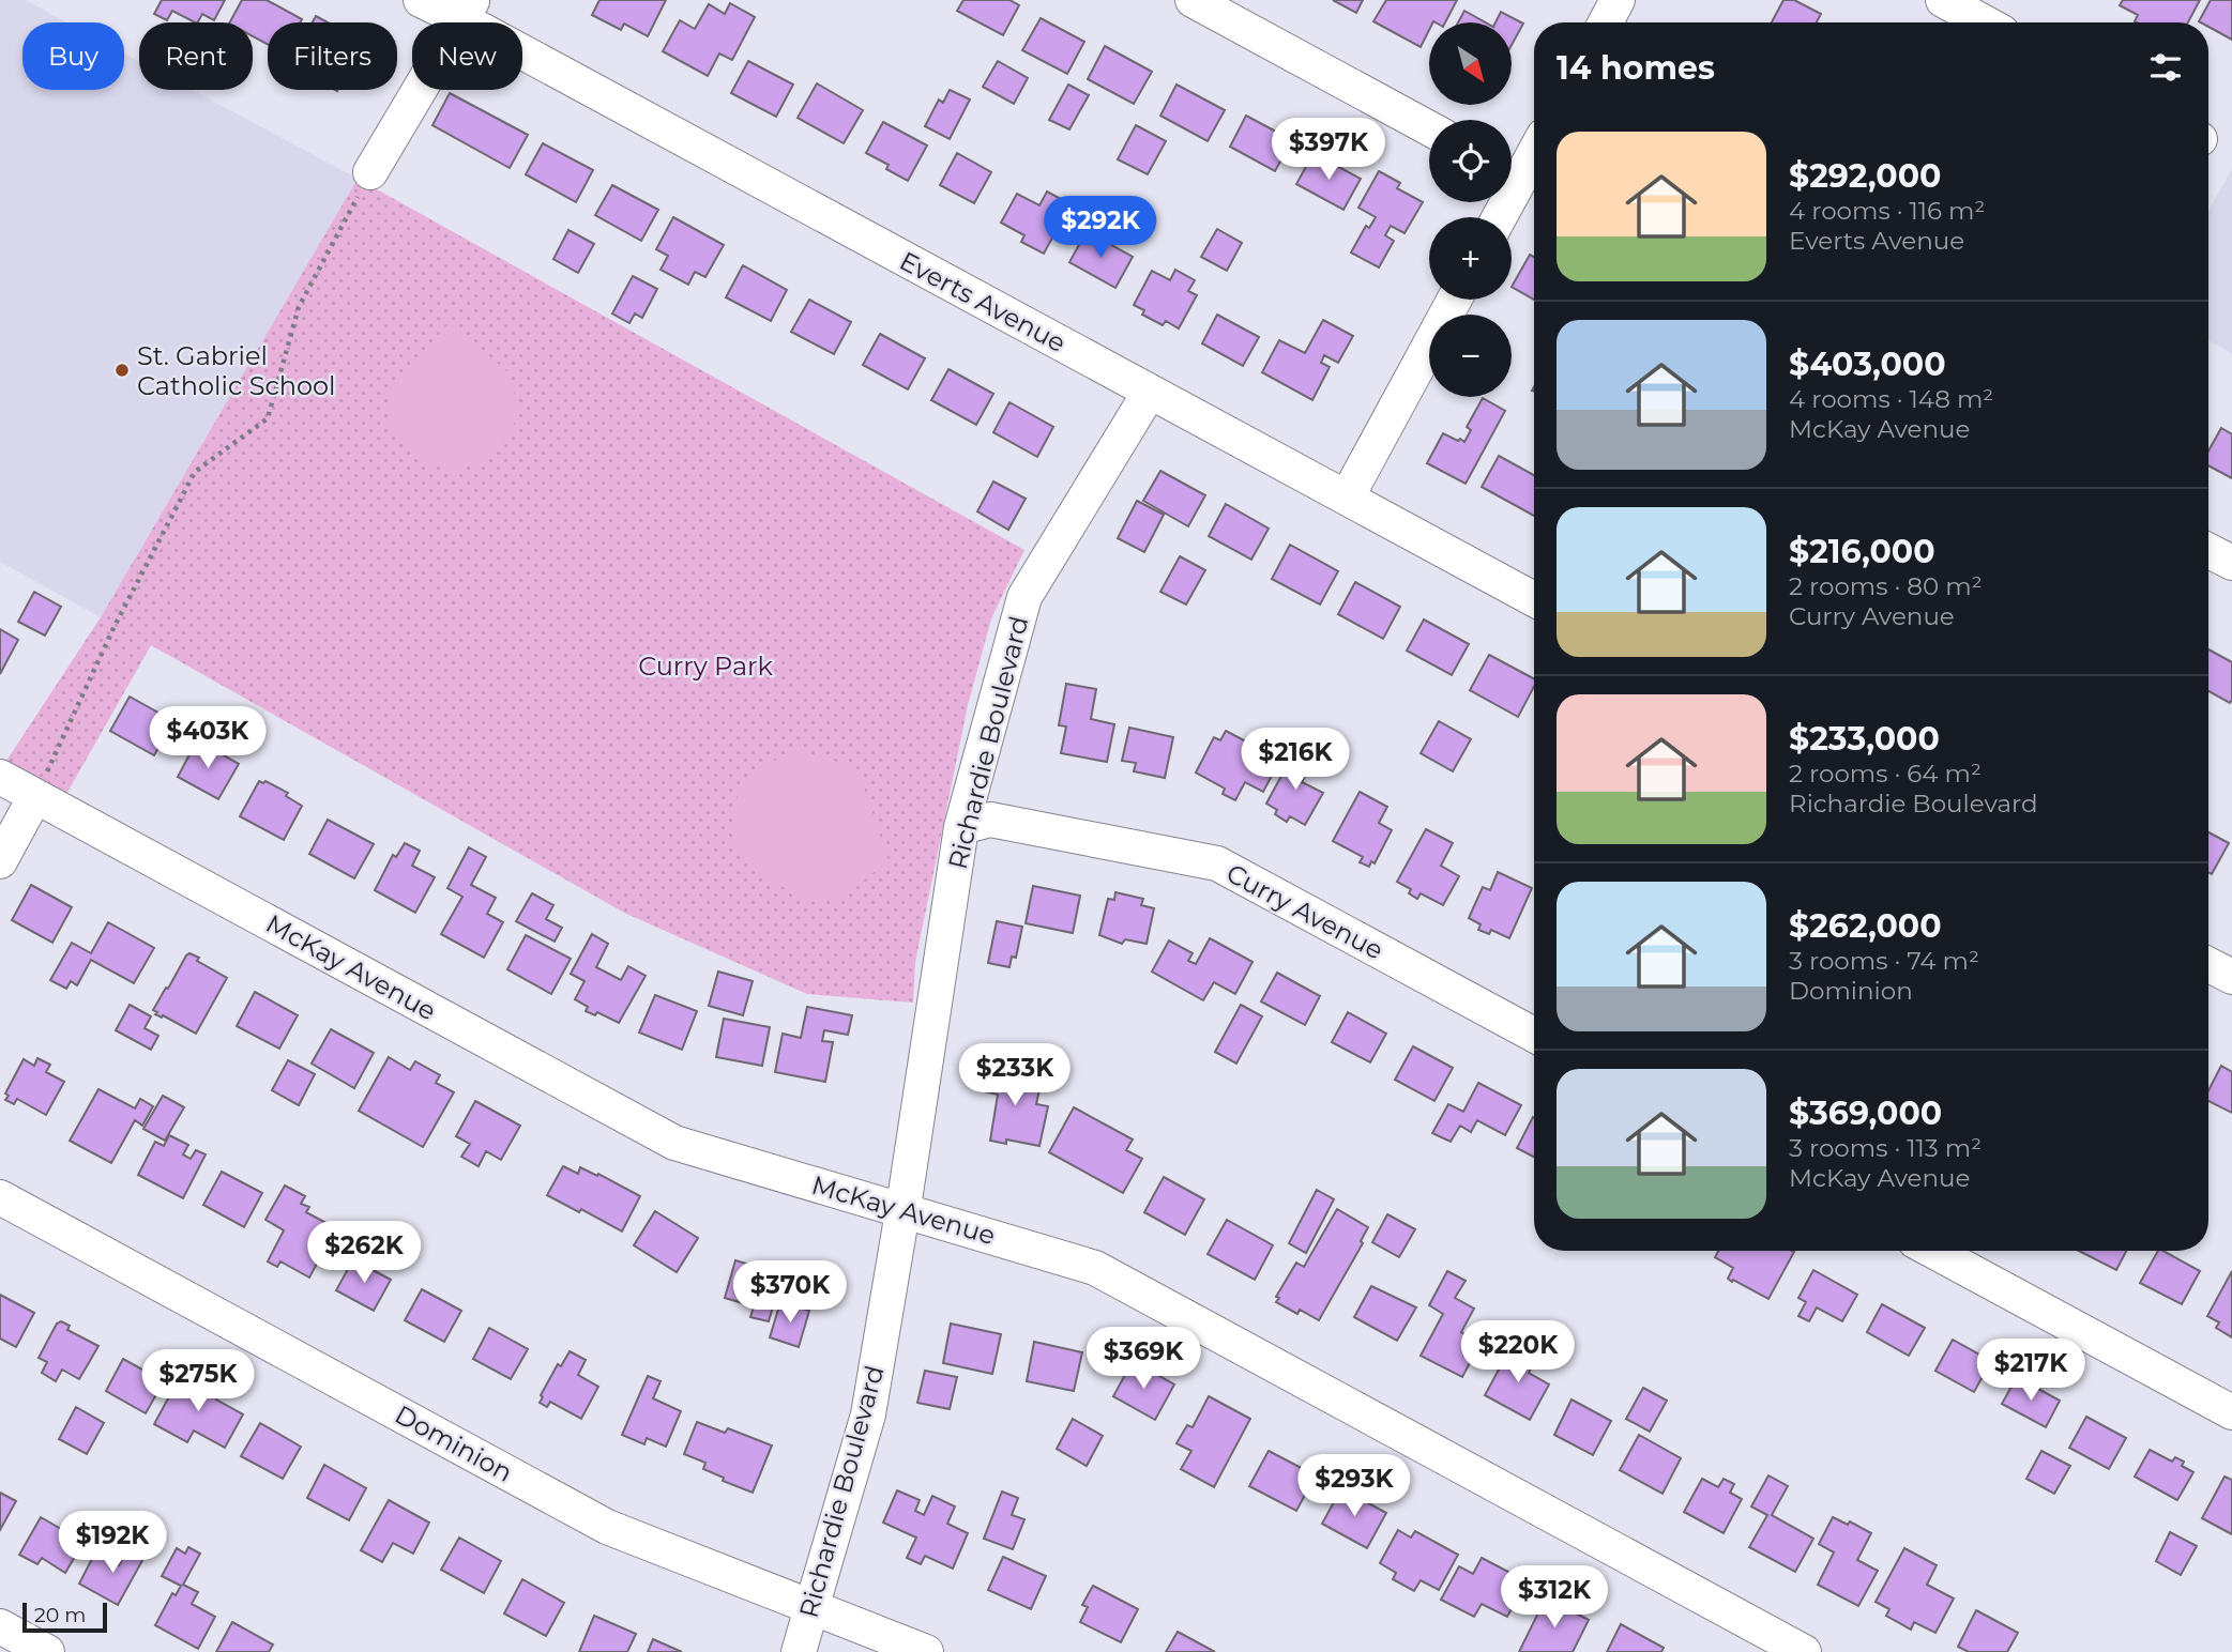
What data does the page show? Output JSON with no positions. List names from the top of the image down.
{
  "streets": {
    "street": [
      "Everts Avenue",
      "Richardie Boulevard",
      "Curry Avenue",
      "McKay Avenue",
      "Dominion"
    ]
  },
  "crossings": [
    ["Everts Avenue", "Richardie Boulevard"],
    ["Richardie Boulevard", "Curry Avenue"],
    ["Richardie Boulevard", "McKay Avenue"],
    ["Richardie Boulevard", "Dominion"]
  ],
  "parks": ["Curry Park"],
  "places": ["St. Gabriel Catholic School"],
  "scale_bar": "20 m",
  "north": "bottom right",
  "page": {
    "map_buttons": ["+", "−"],
    "chip": [
      "Buy",
      "Rent",
      "Filters",
      "New"
    ],
    "heading": "14 homes",
    "list": [
      {
        "name": "$292,000",
        "note": "4 rooms · 116 m² · Everts Avenue"
      },
      {
        "name": "$403,000",
        "note": "4 rooms · 148 m² · McKay Avenue"
      },
      {
        "name": "$216,000",
        "note": "2 rooms · 80 m² · Curry Avenue"
      },
      {
        "name": "$233,000",
        "note": "2 rooms · 64 m² · Richardie Boulevard"
      },
      {
        "name": "$262,000",
        "note": "3 rooms · 74 m² · Dominion"
      },
      {
        "name": "$369,000",
        "note": "3 rooms · 113 m² · McKay Avenue"
      }
    ],
    "price": [
      "$397K",
      "$292K",
      "$403K",
      "$216K",
      "$233K",
      "$262K",
      "$370K",
      "$220K",
      "$369K",
      "$217K",
      "$275K",
      "$293K",
      "$192K",
      "$312K"
    ],
    "scale": "20 m"
  }
}
